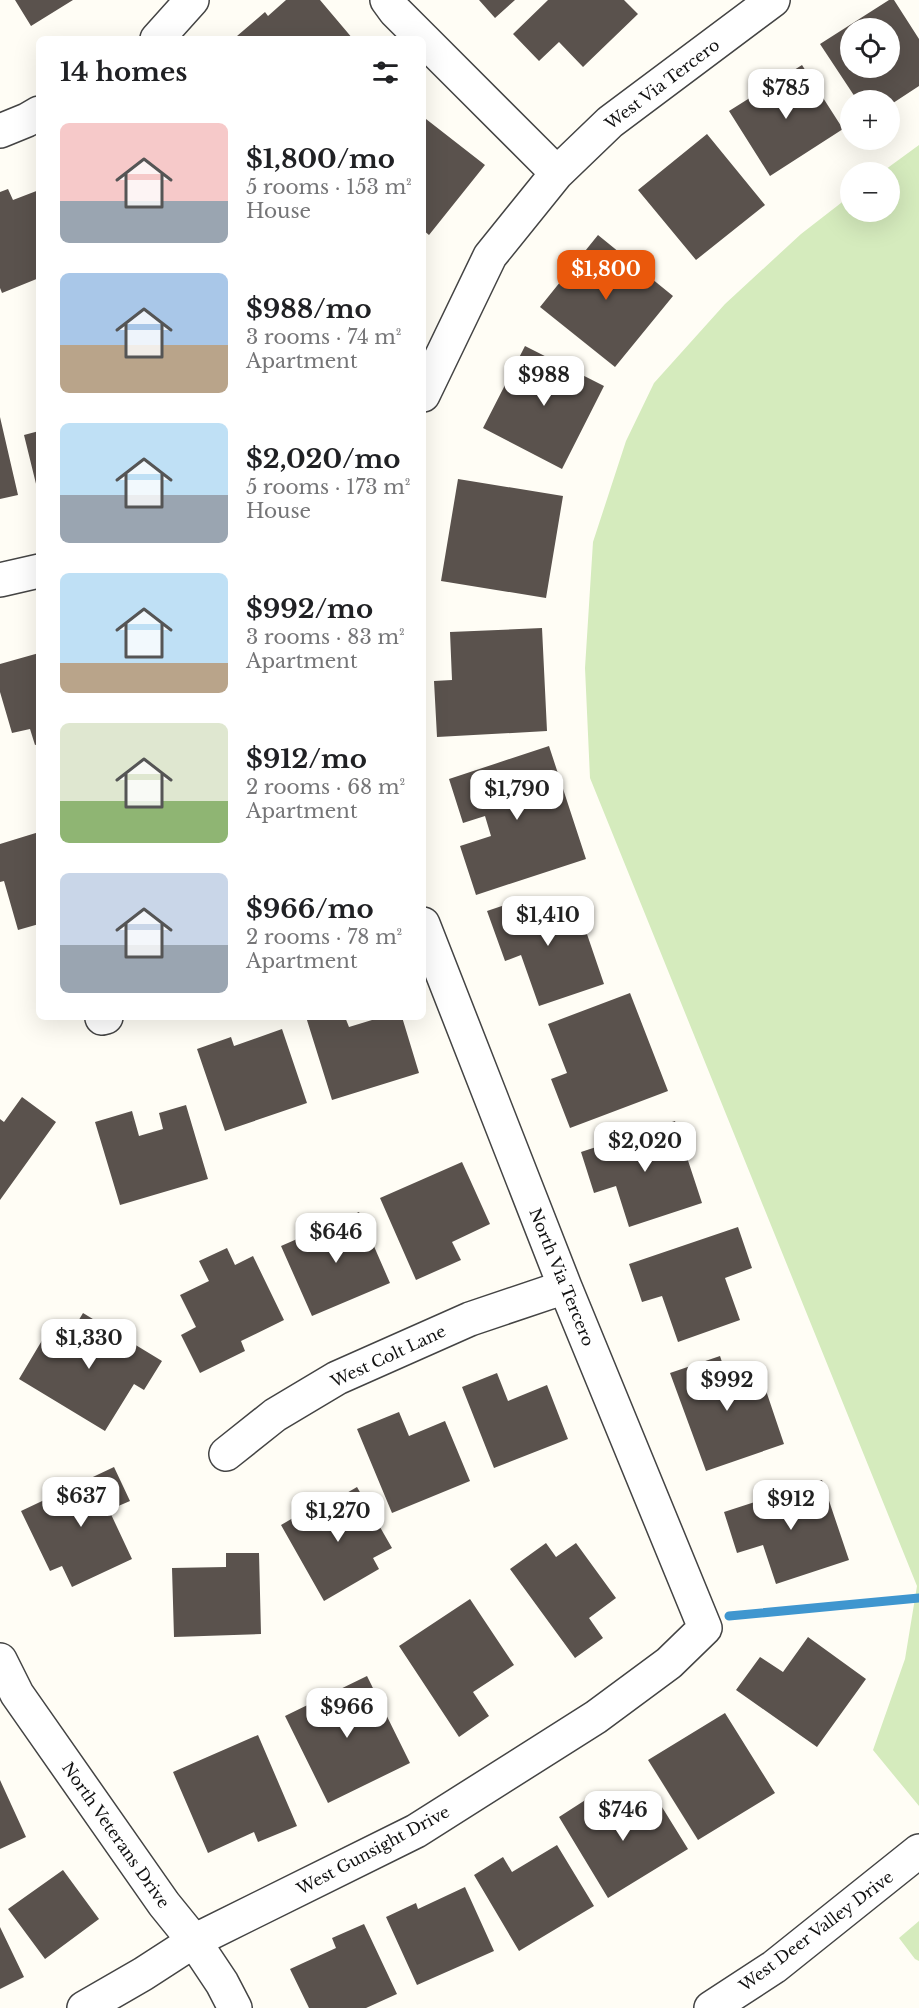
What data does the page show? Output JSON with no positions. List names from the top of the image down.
{
  "streets": {
    "street": [
      "West Via Tercero",
      "North Via Tercero",
      "West Colt Lane",
      "North Veterans Drive",
      "West Gunsight Drive",
      "West Deer Valley Drive"
    ]
  },
  "crossings": [
    ["North Via Tercero", "West Colt Lane"],
    ["North Via Tercero", "West Gunsight Drive"],
    ["North Veterans Drive", "West Gunsight Drive"]
  ],
  "page": {
    "map_buttons": ["+", "−"],
    "heading": "14 homes",
    "price": [
      "$785",
      "$1,800",
      "$988",
      "$1,790",
      "$1,410",
      "$2,020",
      "$646",
      "$1,330",
      "$992",
      "$637",
      "$912",
      "$1,270",
      "$966",
      "$746"
    ],
    "list": [
      {
        "name": "$1,800/mo",
        "note": "5 rooms · 153 m² · House"
      },
      {
        "name": "$988/mo",
        "note": "3 rooms · 74 m² · Apartment"
      },
      {
        "name": "$2,020/mo",
        "note": "5 rooms · 173 m² · House"
      },
      {
        "name": "$992/mo",
        "note": "3 rooms · 83 m² · Apartment"
      },
      {
        "name": "$912/mo",
        "note": "2 rooms · 68 m² · Apartment"
      },
      {
        "name": "$966/mo",
        "note": "2 rooms · 78 m² · Apartment"
      }
    ]
  }
}
